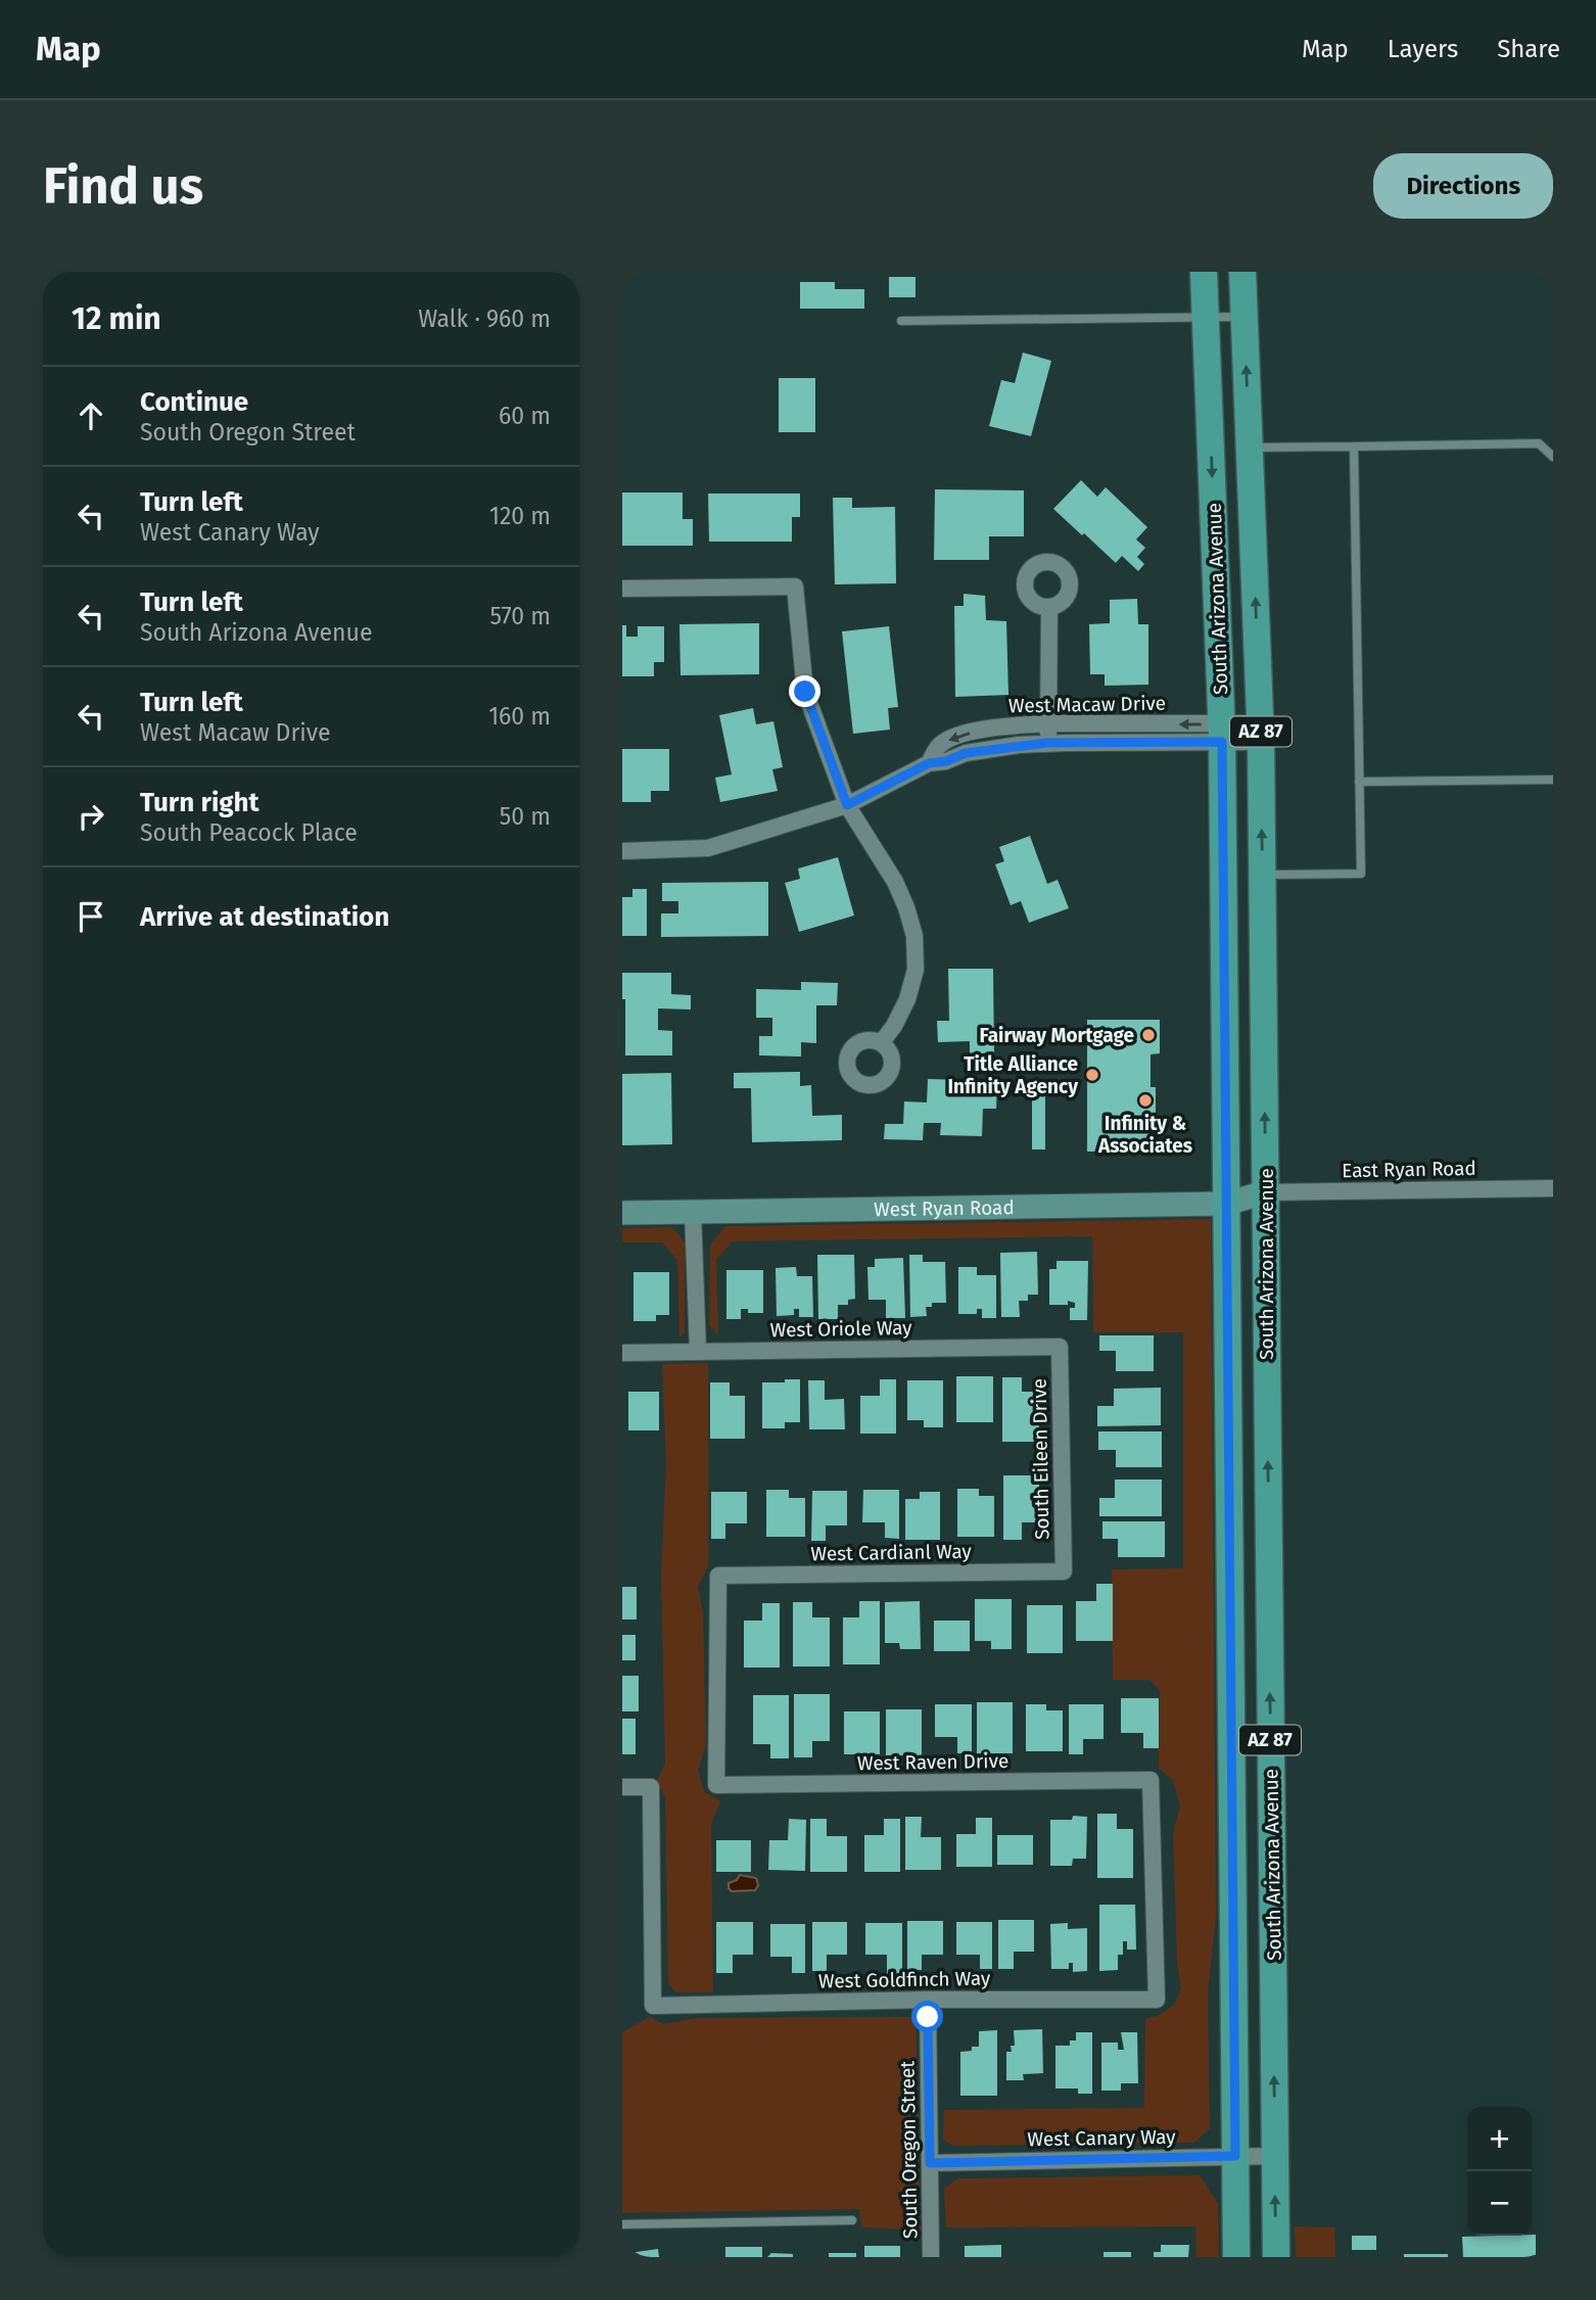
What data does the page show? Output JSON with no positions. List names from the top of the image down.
{
  "streets": {
    "main road": ["South Arizona Avenue", "AZ 87"],
    "street": [
      "West Macaw Drive",
      "East Ryan Road",
      "West Ryan Road",
      "West Oriole Way",
      "South Eileen Drive",
      "West Cardianl Way",
      "West Raven Drive",
      "West Goldfinch Way",
      "West Canary Way",
      "South Oregon Street"
    ]
  },
  "crossings": [
    ["South Arizona Avenue", "West Macaw Drive"],
    ["South Arizona Avenue", "East Ryan Road"],
    ["South Arizona Avenue", "West Ryan Road"],
    ["South Arizona Avenue", "West Canary Way"],
    ["East Ryan Road", "West Ryan Road"],
    ["West Oriole Way", "South Eileen Drive"],
    ["South Eileen Drive", "West Cardianl Way"],
    ["West Cardianl Way", "West Raven Drive"],
    ["West Raven Drive", "West Goldfinch Way"],
    ["West Goldfinch Way", "South Oregon Street"],
    ["West Canary Way", "South Oregon Street"]
  ],
  "places": ["Fairway Mortgage", "Title Alliance Infinity Agency", "Infinity & Associates"],
  "page": {
    "header": "Map",
    "nav": ["Map", "Layers", "Share"],
    "buttons": "Directions",
    "title": "Find us",
    "heading": ["12 min", "Walk · 960 m"],
    "list": [
      ["Continue", "South Oregon Street", "60 m"],
      ["Turn left", "West Canary Way", "120 m"],
      ["Turn left", "South Arizona Avenue", "570 m"],
      ["Turn left", "West Macaw Drive", "160 m"],
      ["Turn right", "South Peacock Place", "50 m"],
      "Arrive at destination"
    ],
    "map_buttons": ["+", "−"]
  }
}
